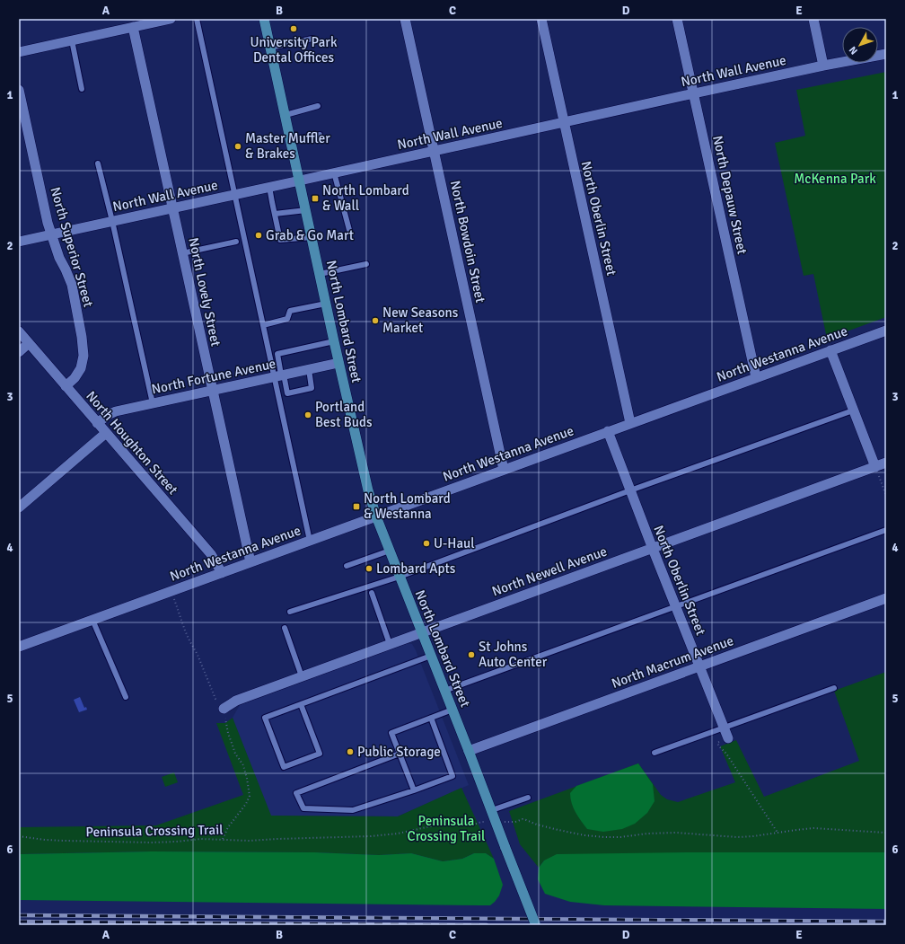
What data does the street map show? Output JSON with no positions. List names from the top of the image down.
{
  "streets": {
    "main road": ["North Lombard Street"],
    "street": [
      "North Wall Avenue",
      "North Depauw Street",
      "North Oberlin Street",
      "North Bowdoin Street",
      "North Superior Street",
      "North Lovely Street",
      "North Westanna Avenue",
      "North Fortune Avenue",
      "North Houghton Street",
      "North Newell Avenue",
      "North Macrum Avenue"
    ],
    "path": ["Peninsula Crossing Trail"]
  },
  "crossings": [
    ["North Wall Avenue", "North Depauw Street"],
    ["North Wall Avenue", "North Oberlin Street"],
    ["North Wall Avenue", "North Bowdoin Street"],
    ["North Wall Avenue", "North Superior Street"],
    ["North Wall Avenue", "North Lovely Street"],
    ["North Wall Avenue", "North Lombard Street"],
    ["North Depauw Street", "North Westanna Avenue"],
    ["North Oberlin Street", "North Westanna Avenue"],
    ["North Oberlin Street", "North Newell Avenue"],
    ["North Oberlin Street", "North Macrum Avenue"],
    ["North Bowdoin Street", "North Westanna Avenue"],
    ["North Superior Street", "North Houghton Street"],
    ["North Lovely Street", "North Westanna Avenue"],
    ["North Lovely Street", "North Fortune Avenue"],
    ["North Lombard Street", "North Westanna Avenue"],
    ["North Lombard Street", "North Fortune Avenue"],
    ["North Lombard Street", "North Newell Avenue"],
    ["North Lombard Street", "North Macrum Avenue"],
    ["North Westanna Avenue", "North Houghton Street"],
    ["North Fortune Avenue", "North Houghton Street"]
  ],
  "parks": ["McKenna Park", "Peninsula Crossing Trail"],
  "places": {
    "other": [
      "University Park Dental Offices",
      "Master Muffler & Brakes",
      "Grab & Go Mart",
      "New Seasons Market",
      "Portland Best Buds",
      "U-Haul",
      "Lombard Apts",
      "St Johns Auto Center",
      "Public Storage"
    ],
    "transit": ["North Lombard & Wall", "North Lombard & Westanna"]
  },
  "north": "bottom left",
  "grid": {
    "columns": [
      "A",
      "B",
      "C",
      "D",
      "E"
    ],
    "rows": [
      "1",
      "2",
      "3",
      "4",
      "5",
      "6"
    ]
  }
}
